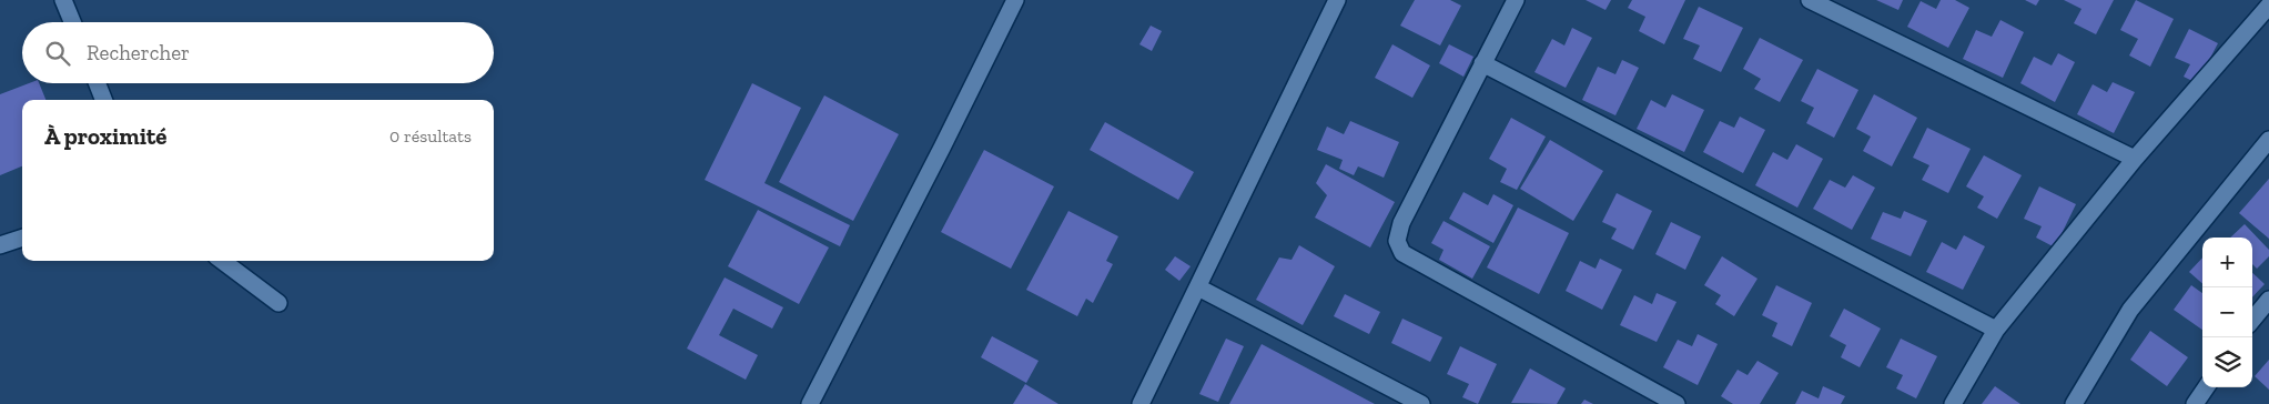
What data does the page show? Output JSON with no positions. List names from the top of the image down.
{
  "page": {
    "search": "Rechercher",
    "heading": ["À proximité", "0 résultats"],
    "map_buttons": ["+", "−"]
  }
}
